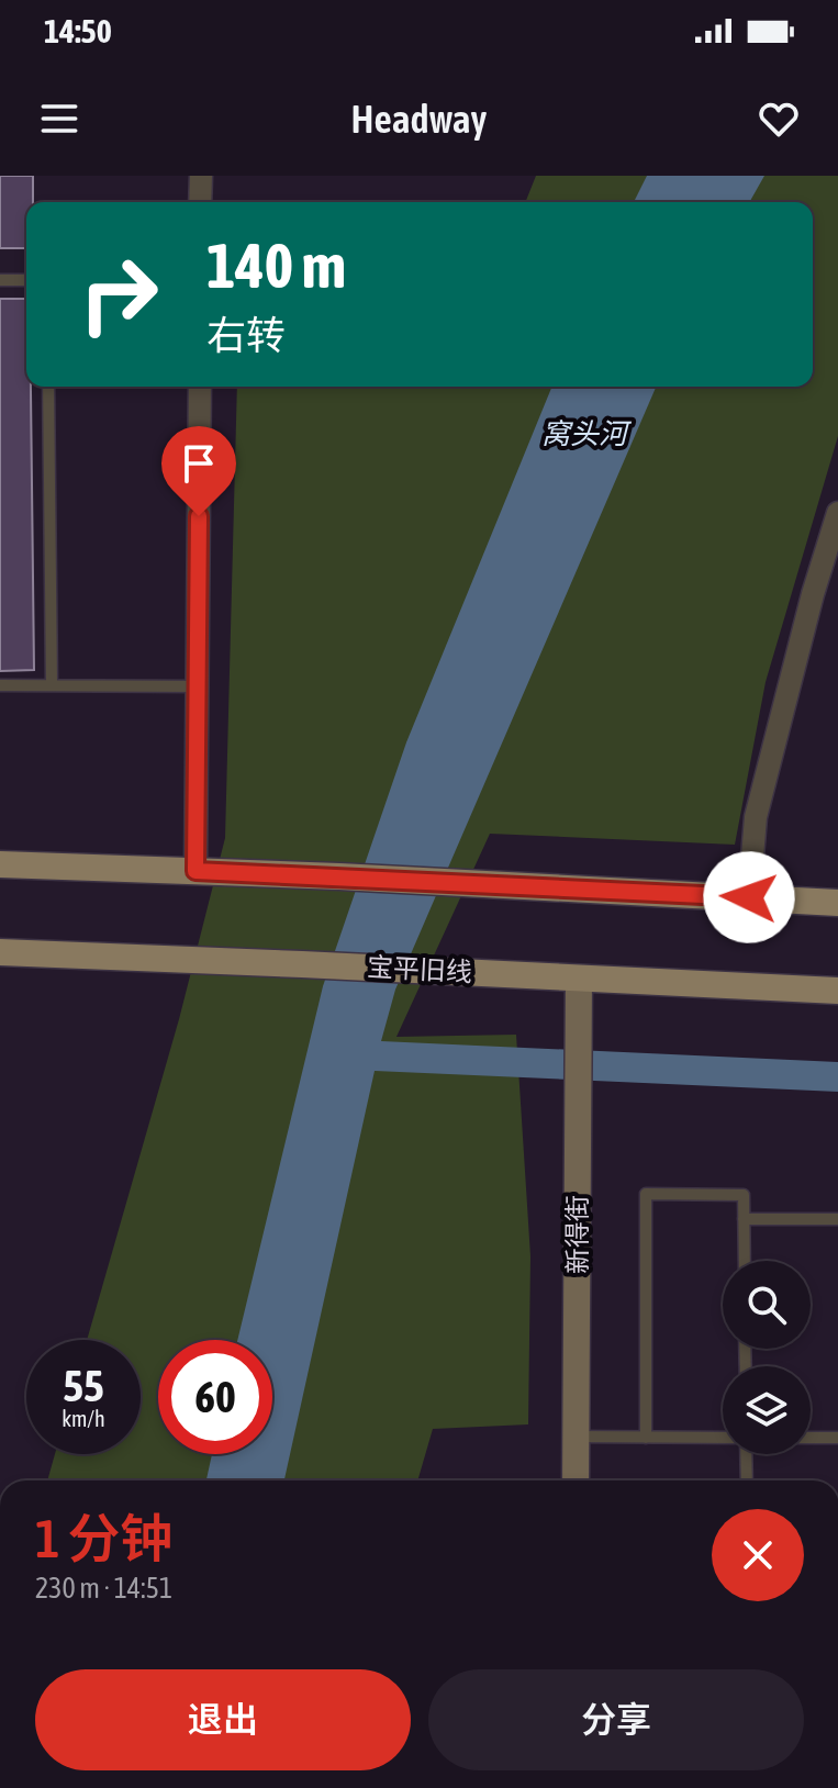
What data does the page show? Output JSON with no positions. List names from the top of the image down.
{
  "streets": {
    "main road": ["宝平旧线"],
    "street": ["新得街"]
  },
  "crossings": [
    ["宝平旧线", "新得街"]
  ],
  "water": ["窝头河"],
  "page": {
    "status": "14:50",
    "header": "Headway",
    "turn": ["140 m", "右转"],
    "speed": "55 km/h",
    "limit": "60",
    "heading": ["1 分钟", "230 m · 14:51"],
    "buttons": ["退出", "分享"]
  }
}
